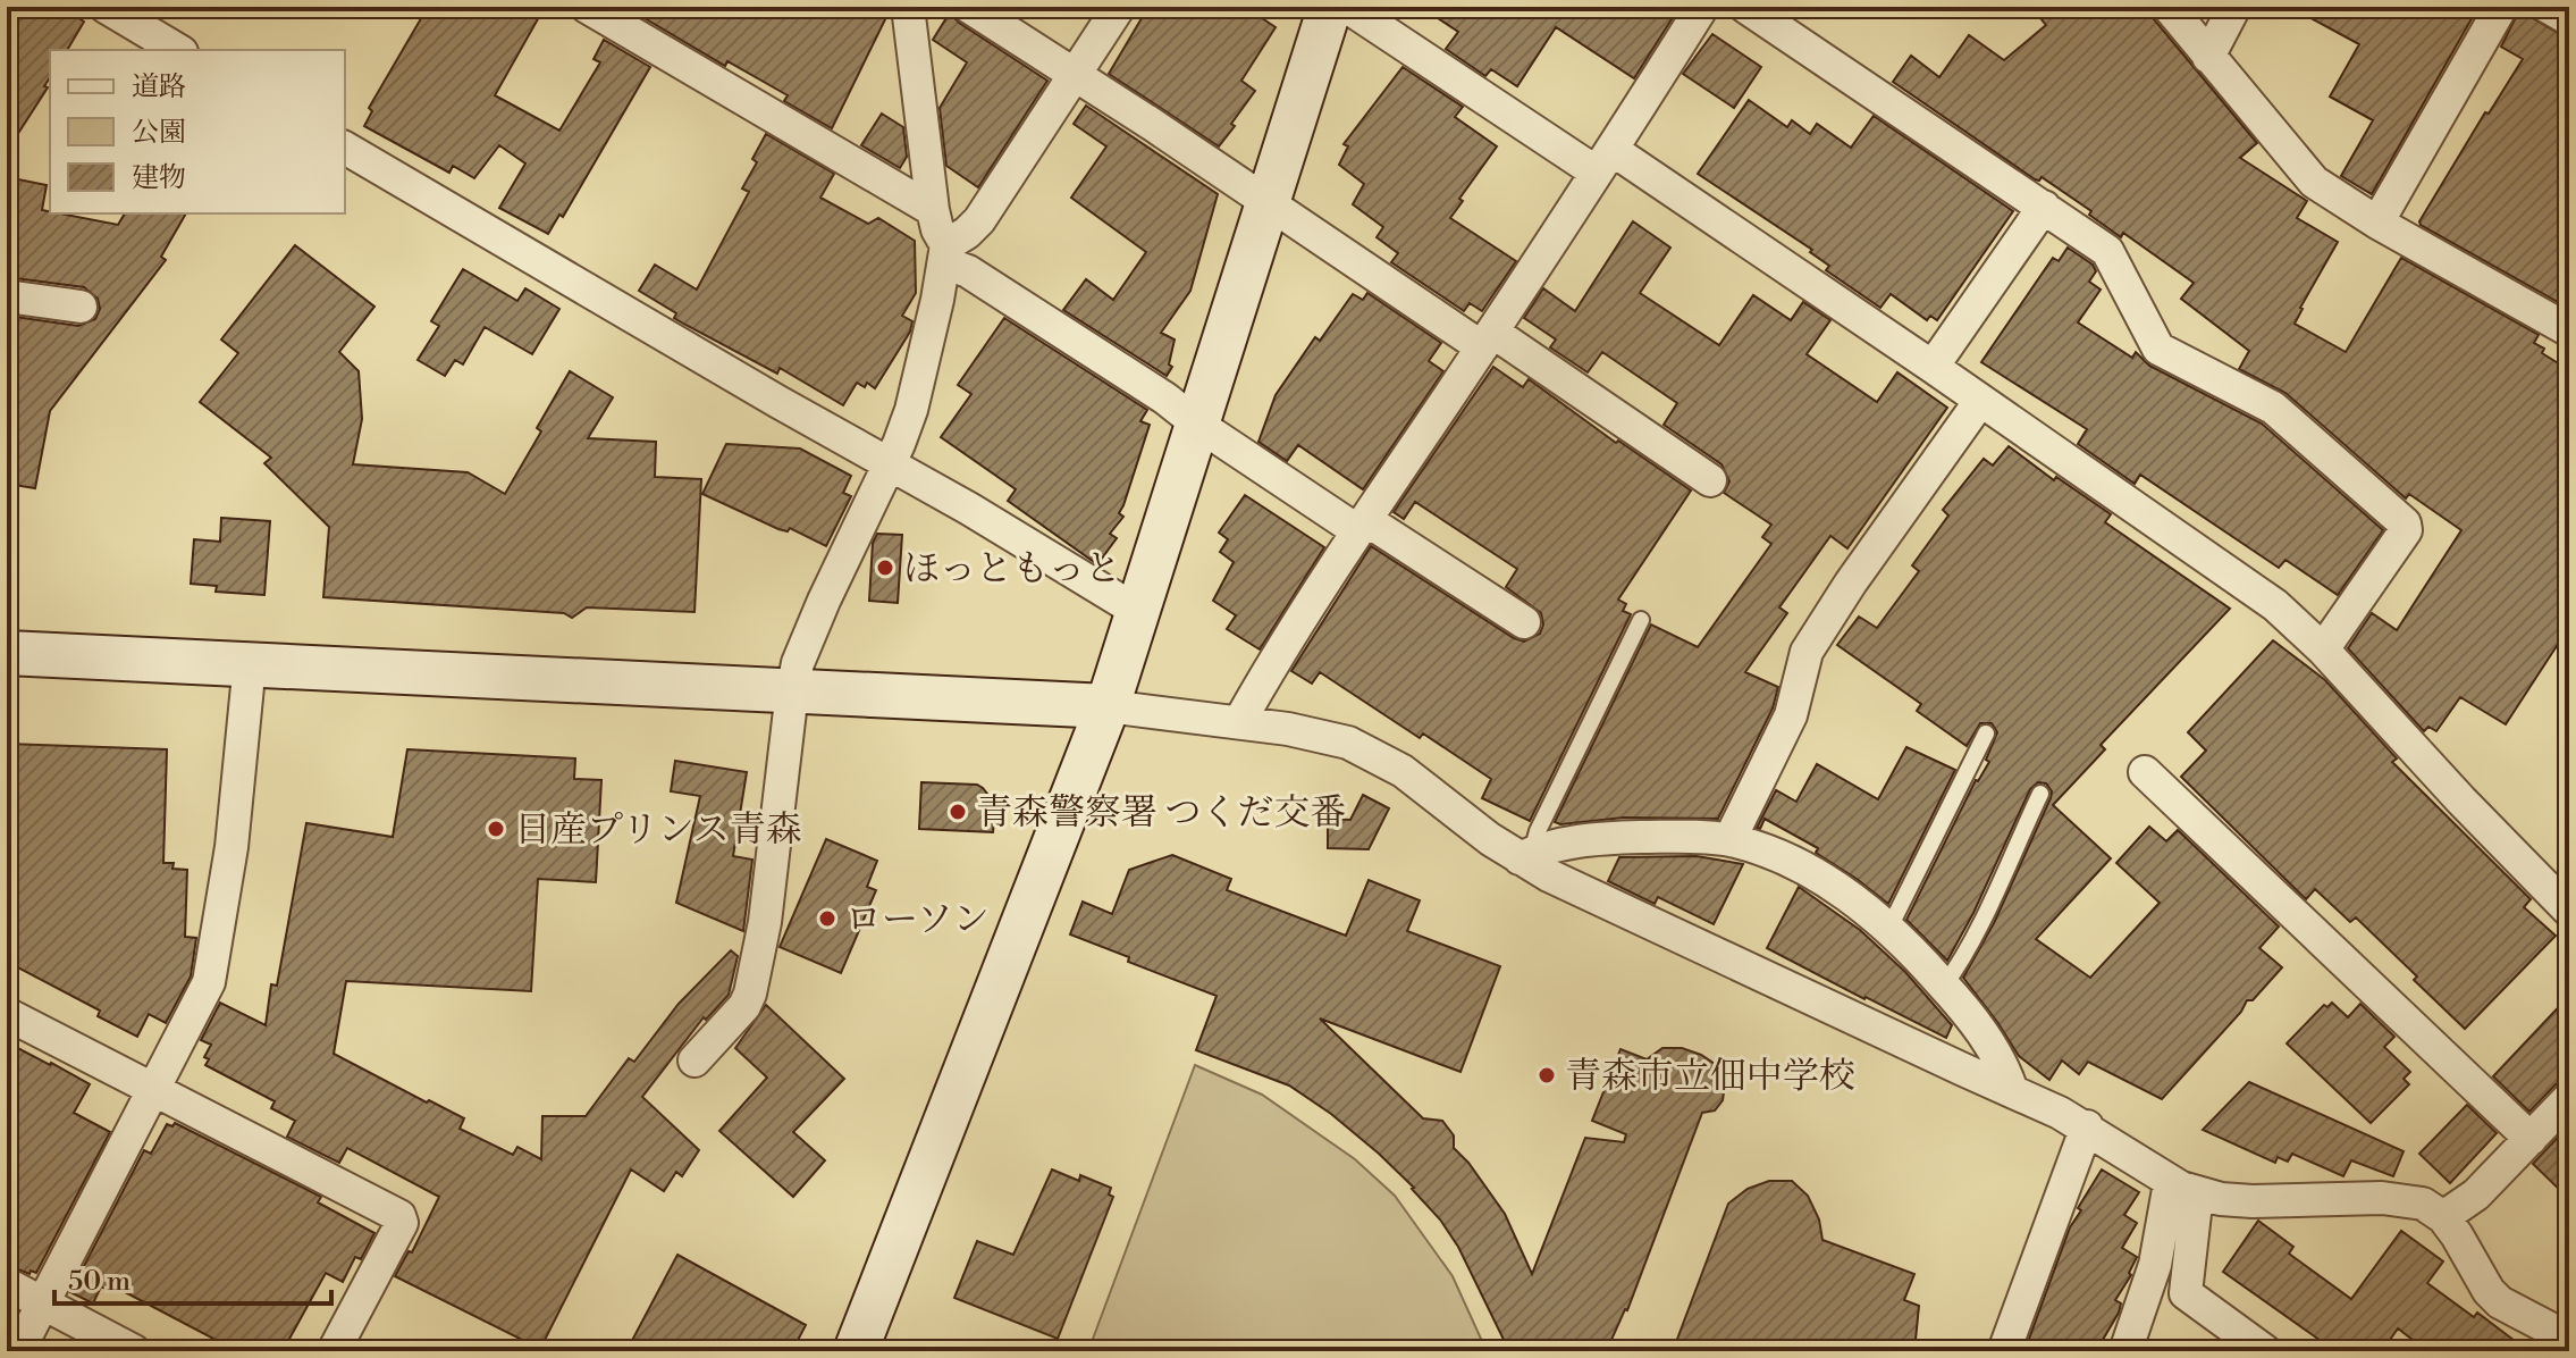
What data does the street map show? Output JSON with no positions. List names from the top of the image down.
{
  "places": [
    "ほっともっと",
    "青森警察署 つくだ交番",
    "日産プリンス青森",
    "ローソン",
    "青森市立佃中学校"
  ],
  "legend": ["道路", "公園", "建物"],
  "scale_bar": "50 m"
}
